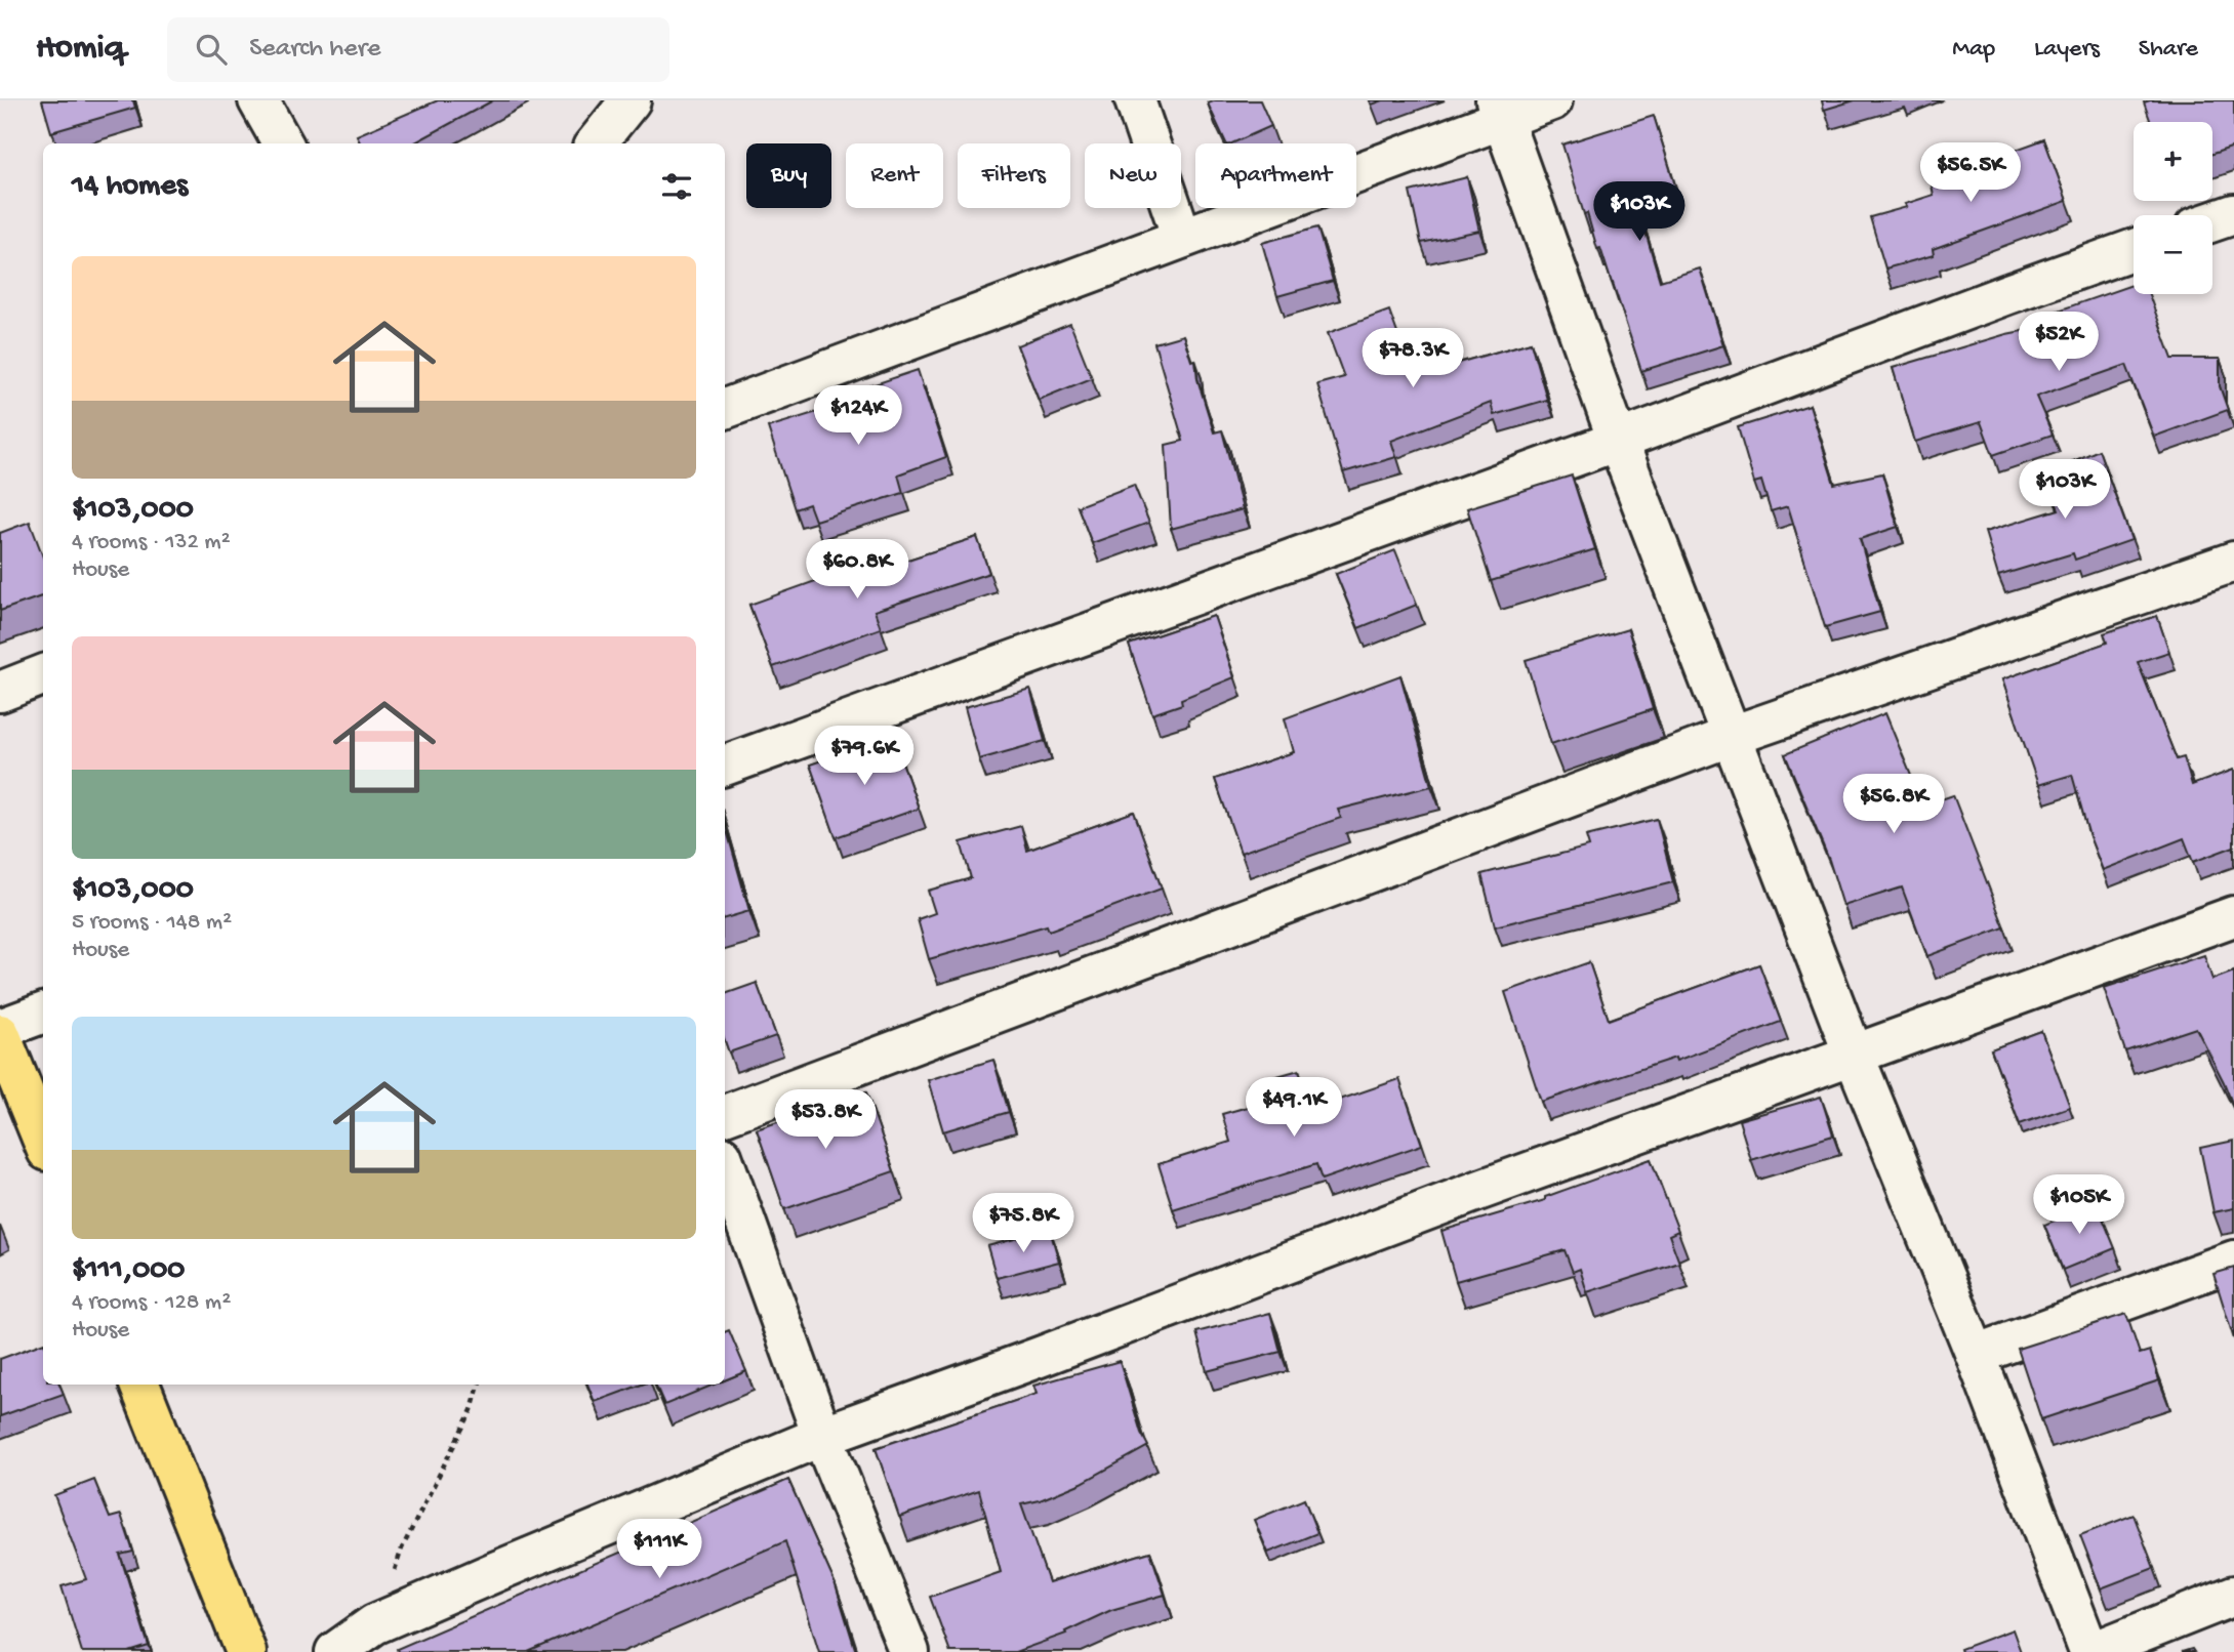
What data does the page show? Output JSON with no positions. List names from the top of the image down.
{
  "page": {
    "header": "Homiq",
    "search": "Search here",
    "nav": ["Map", "Layers", "Share"],
    "map_buttons": ["+", "−"],
    "price": [
      "$56.5K",
      "$103K",
      "$52K",
      "$78.3K",
      "$124K",
      "$103K",
      "$60.8K",
      "$79.6K",
      "$56.8K",
      "$49.1K",
      "$53.8K",
      "$105K",
      "$75.8K",
      "$111K"
    ],
    "chip": [
      "Buy",
      "Rent",
      "Filters",
      "New",
      "Apartment"
    ],
    "heading": "14 homes",
    "list": [
      {
        "name": "$103,000",
        "note": "4 rooms · 132 m² · House"
      },
      {
        "name": "$103,000",
        "note": "5 rooms · 148 m² · House"
      },
      {
        "name": "$111,000",
        "note": "4 rooms · 128 m² · House"
      }
    ]
  }
}
